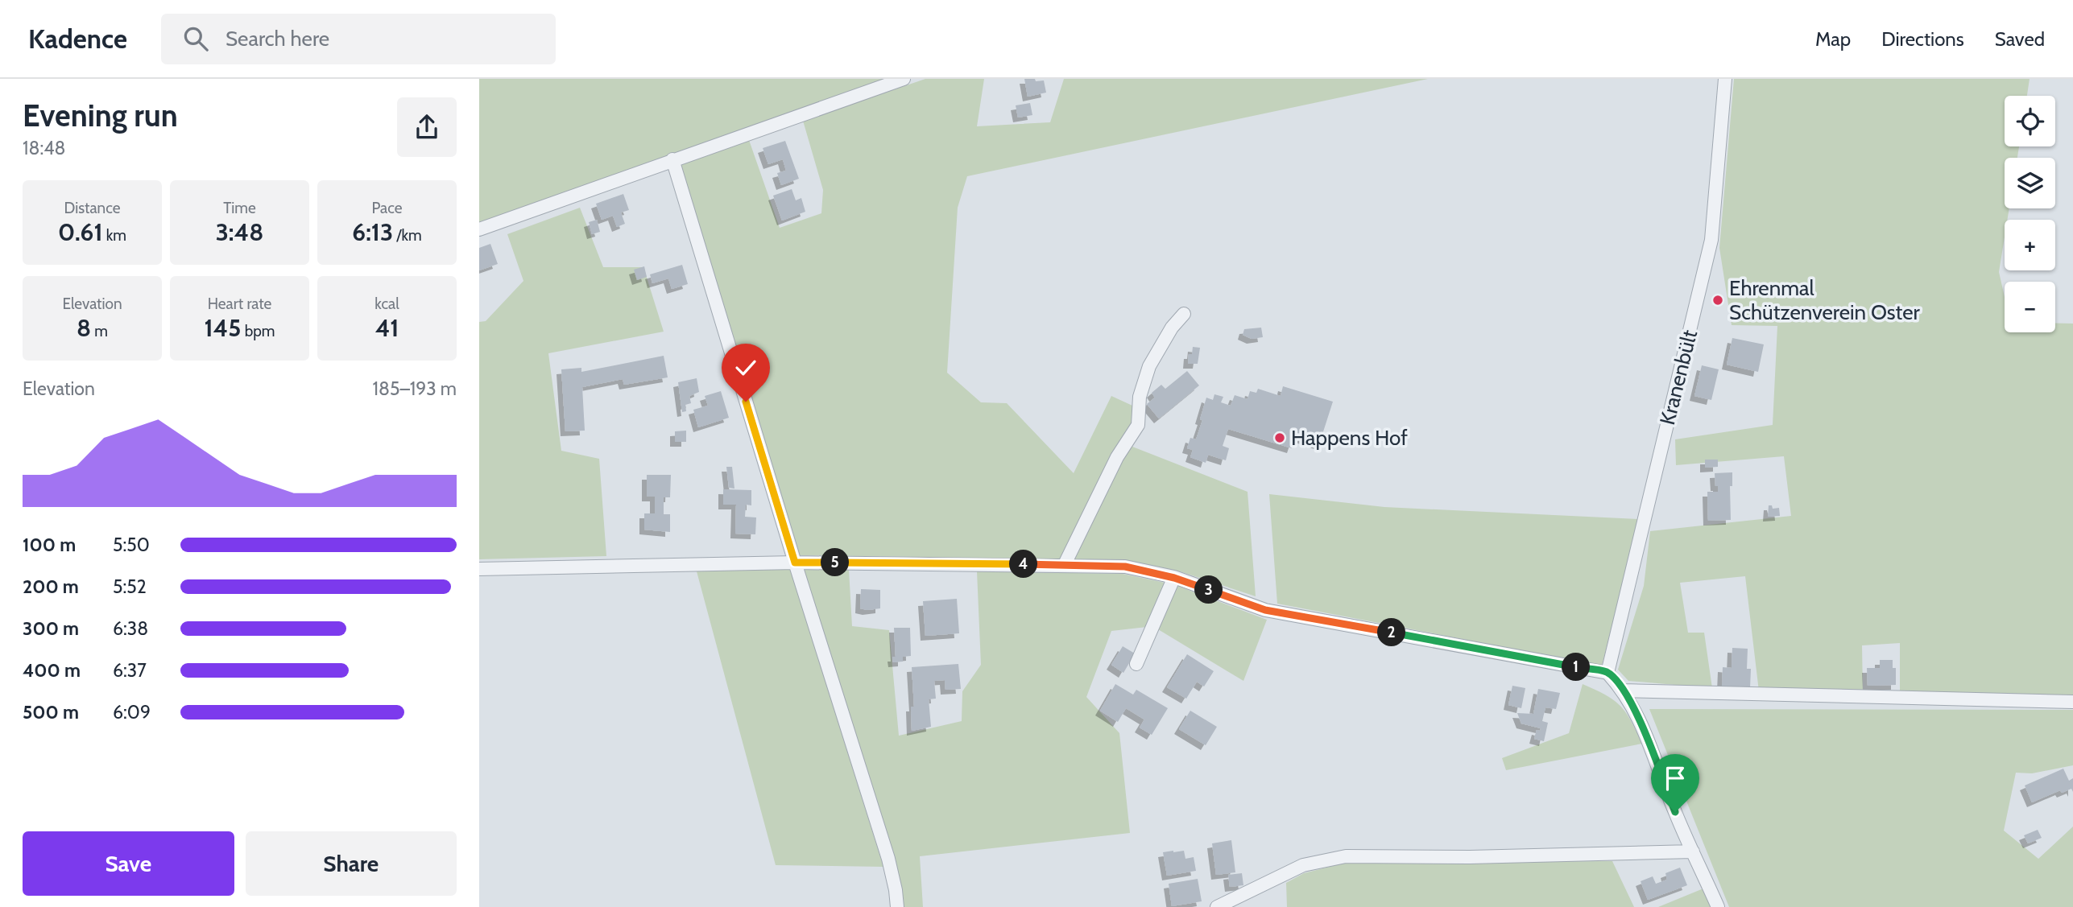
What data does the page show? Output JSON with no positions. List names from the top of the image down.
{
  "streets": {
    "street": ["Kranenbült"]
  },
  "places": ["Ehrenmal Schützenverein Oster", "Happens Hof"],
  "page": {
    "header": "Kadence",
    "search": "Search here",
    "nav": ["Map", "Directions", "Saved"],
    "heading": ["Evening run", "18:48"],
    "map_buttons": ["+", "−"],
    "stats": [
      ["Distance", "0.61 km"],
      ["Time", "3:48"],
      ["Pace", "6:13 /km"],
      ["Elevation", "8 m"],
      ["Heart rate", "145 bpm"],
      ["kcal", "41"]
    ],
    "chart": ["Elevation", "185–193 m"],
    "list": [
      {
        "name": "100 m",
        "note": "5:50"
      },
      {
        "name": "200 m",
        "note": "5:52"
      },
      {
        "name": "300 m",
        "note": "6:38"
      },
      {
        "name": "400 m",
        "note": "6:37"
      },
      {
        "name": "500 m",
        "note": "6:09"
      }
    ],
    "pins": [
      "5",
      "4",
      "3",
      "2",
      "1"
    ],
    "buttons": ["Save", "Share"]
  }
}
